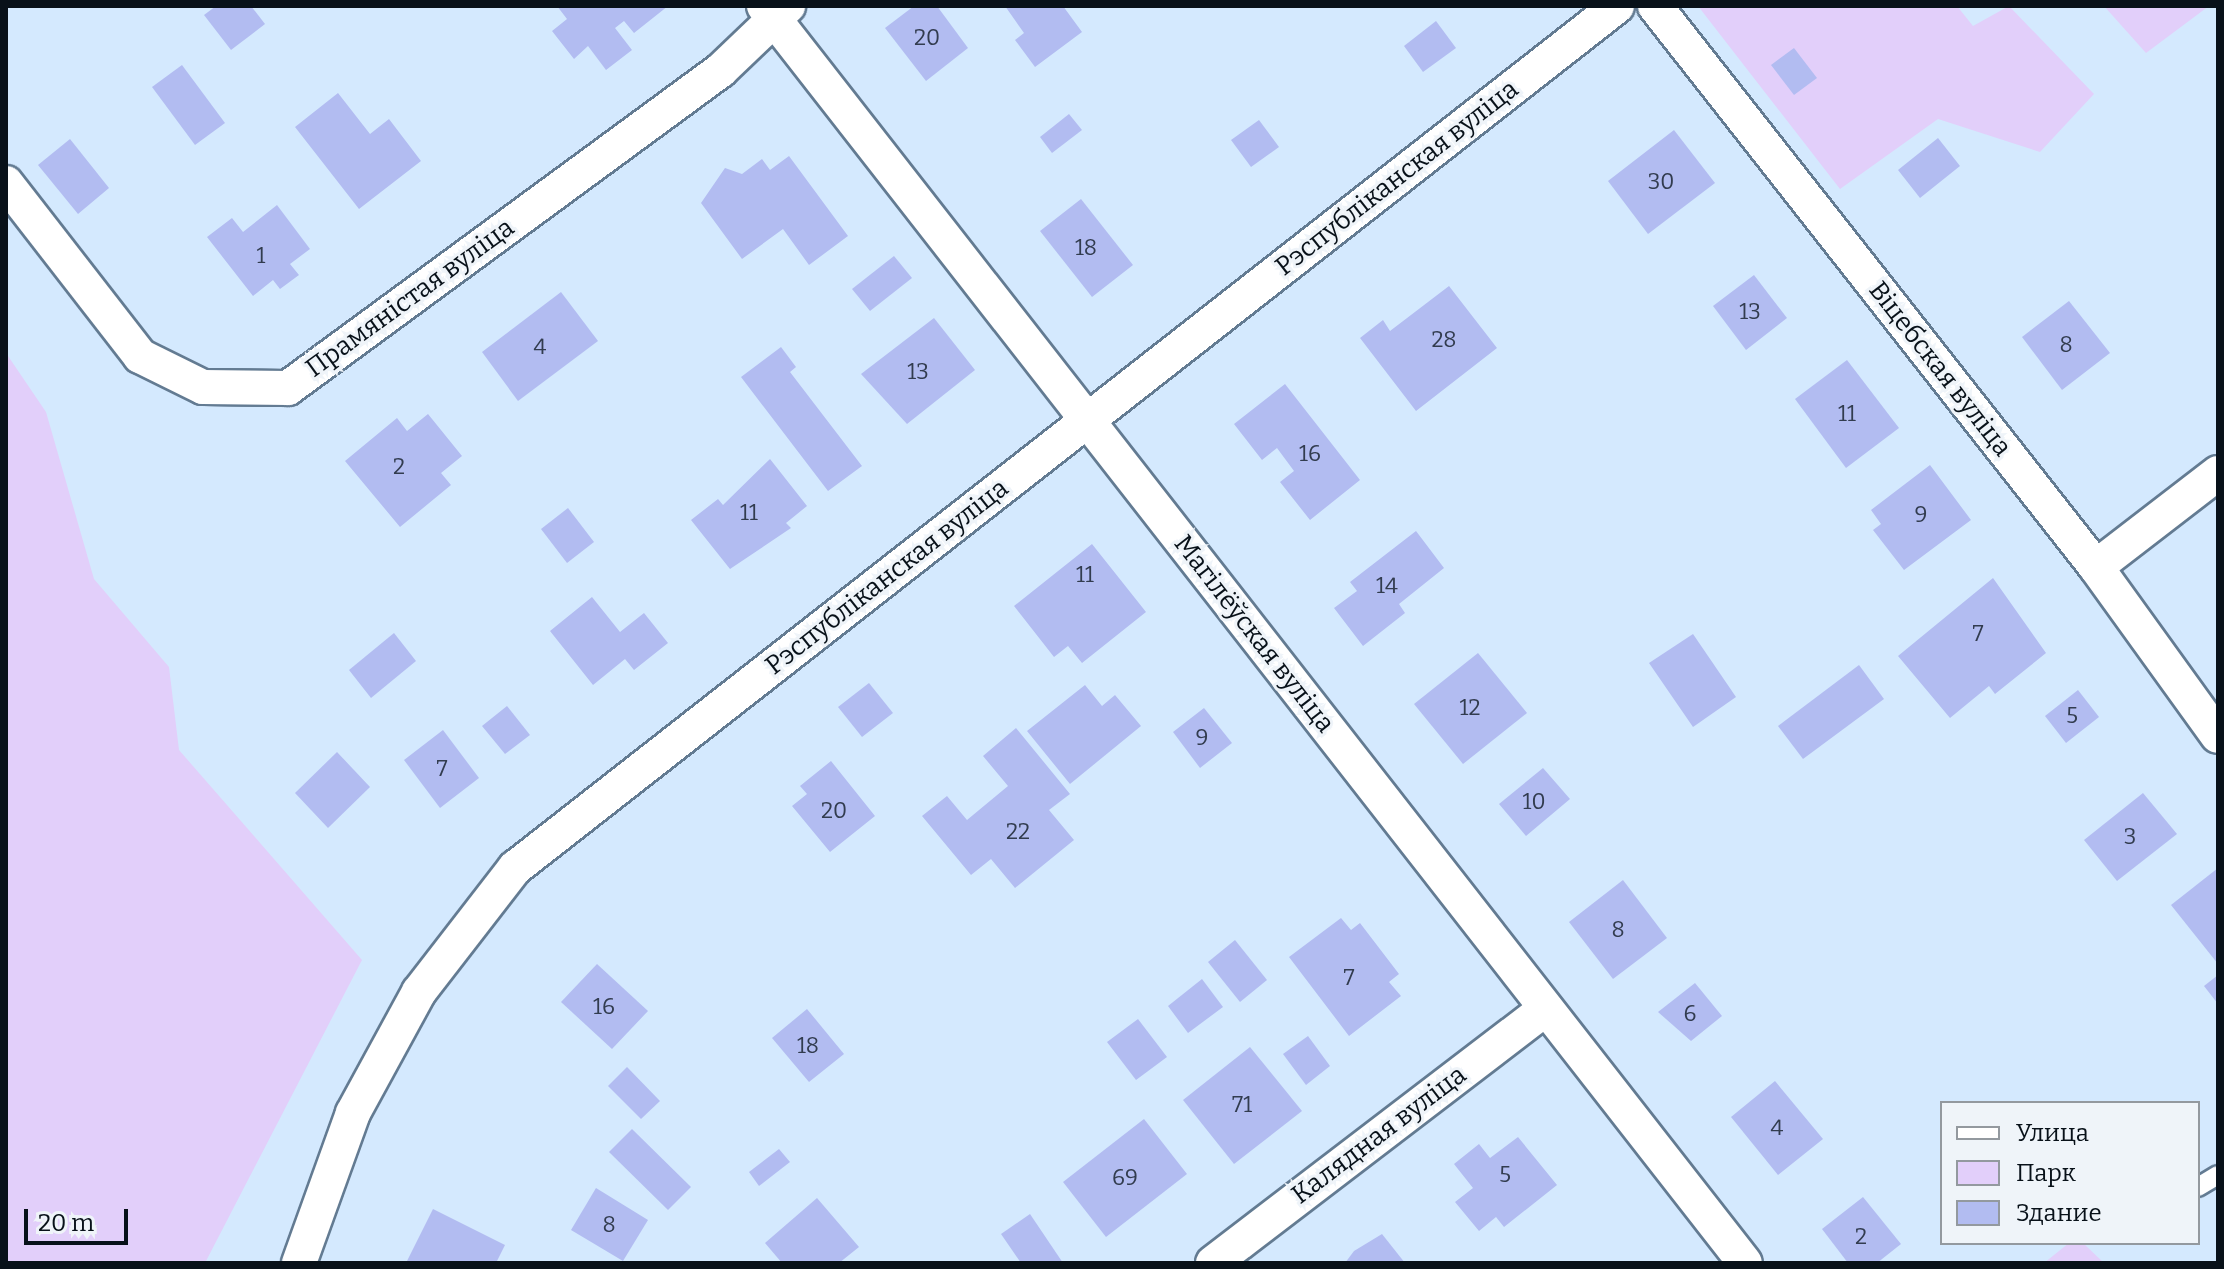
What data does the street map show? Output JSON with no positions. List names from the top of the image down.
{
  "streets": {
    "street": [
      "Рэспубліканская вуліца",
      "Прамяністая вуліца",
      "Віцебская вуліца",
      "Магілёўская вуліца",
      "Калядная вуліца"
    ]
  },
  "crossings": [
    ["Рэспубліканская вуліца", "Магілёўская вуліца"],
    ["Прамяністая вуліца", "Магілёўская вуліца"],
    ["Магілёўская вуліца", "Калядная вуліца"]
  ],
  "house_numbers": [
    "20",
    "30",
    "18",
    "1",
    "13",
    "28",
    "8",
    "4",
    "13",
    "11",
    "16",
    "2",
    "11",
    "9",
    "11",
    "14",
    "7",
    "12",
    "5",
    "9",
    "7",
    "10",
    "20",
    "22",
    "3",
    "8",
    "7",
    "16",
    "6",
    "18",
    "71",
    "4",
    "5",
    "69",
    "8",
    "2"
  ],
  "legend": ["Улица", "Парк", "Здание"],
  "scale_bar": "20 m"
}
